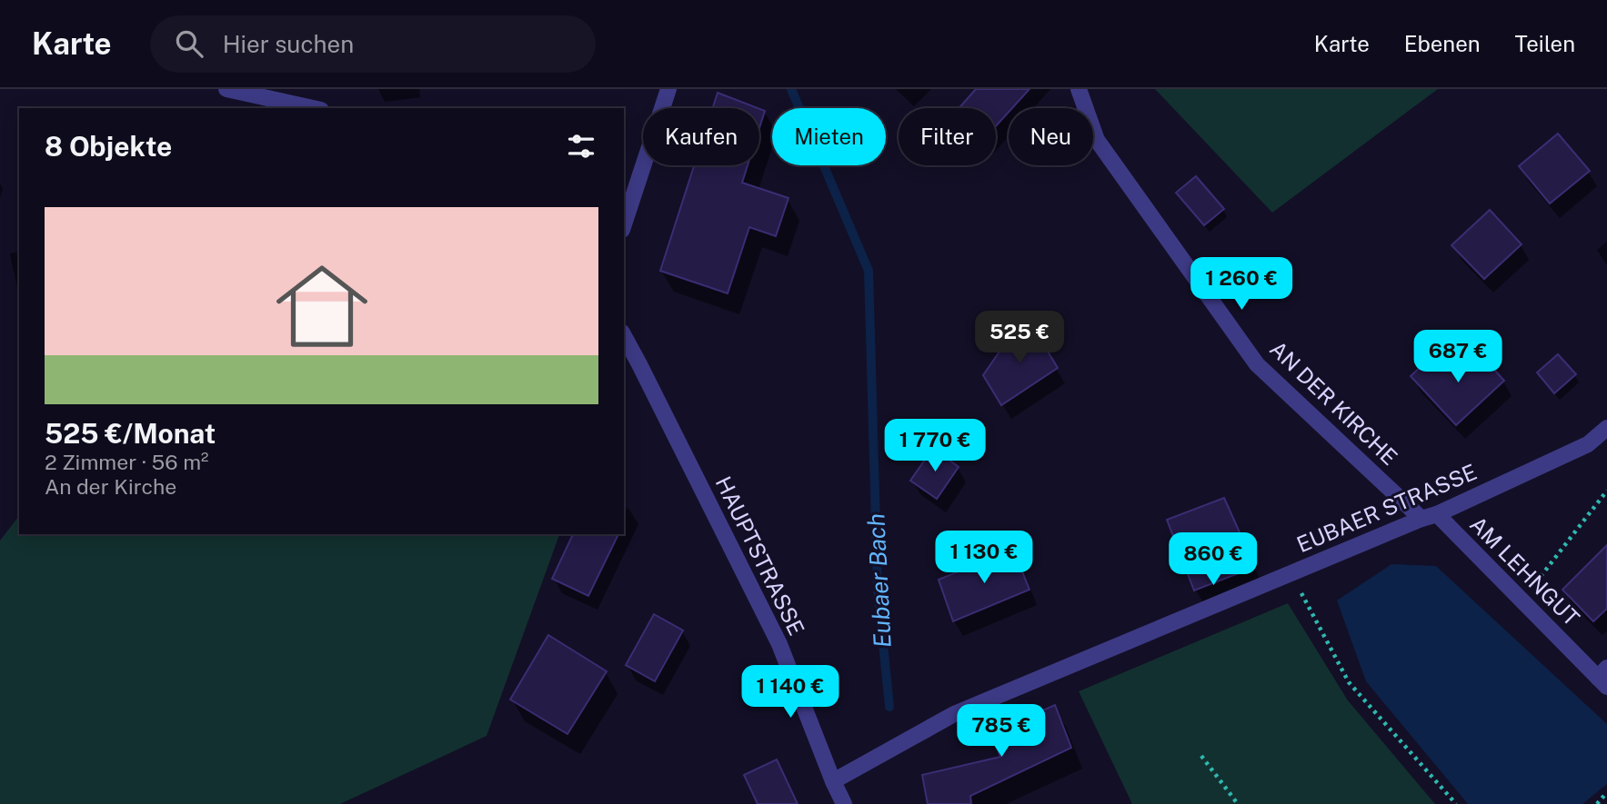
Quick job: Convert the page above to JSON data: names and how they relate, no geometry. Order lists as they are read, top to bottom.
{
  "streets": {
    "street": [
      "AN DER KIRCHE",
      "EUBAER STRASSE",
      "HAUPTSTRASSE",
      "AM LEHNGUT"
    ]
  },
  "crossings": [
    ["AN DER KIRCHE", "EUBAER STRASSE"],
    ["AN DER KIRCHE", "AM LEHNGUT"],
    ["EUBAER STRASSE", "HAUPTSTRASSE"],
    ["EUBAER STRASSE", "AM LEHNGUT"]
  ],
  "water": ["Eubaer Bach"],
  "page": {
    "header": "Karte",
    "search": "Hier suchen",
    "nav": ["Karte", "Ebenen", "Teilen"],
    "chip": [
      "Kaufen",
      "Mieten",
      "Filter",
      "Neu"
    ],
    "heading": "8 Objekte",
    "list": [
      {
        "name": "525 €/Monat",
        "note": "2 Zimmer · 56 m² · An der Kirche"
      }
    ],
    "price": [
      "1 260 €",
      "525 €",
      "687 €",
      "1 770 €",
      "1 130 €",
      "860 €",
      "1 140 €",
      "785 €"
    ]
  }
}
